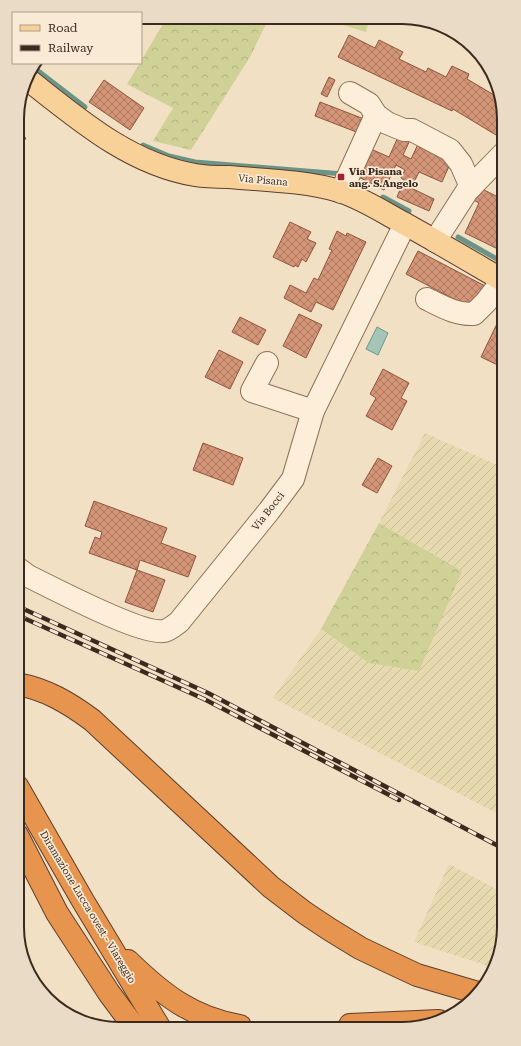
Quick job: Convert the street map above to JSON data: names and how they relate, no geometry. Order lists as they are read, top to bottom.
{
  "streets": {
    "highway": ["Diramazione Lucca ovest - Viareggio"],
    "main road": ["Via Pisana"],
    "street": ["Via Bocci"]
  },
  "crossings": [
    ["Via Pisana", "Via Bocci"]
  ],
  "places": {
    "transit": ["Via Pisana ang. S.Angelo"]
  },
  "legend": ["Road", "Railway"]
}
